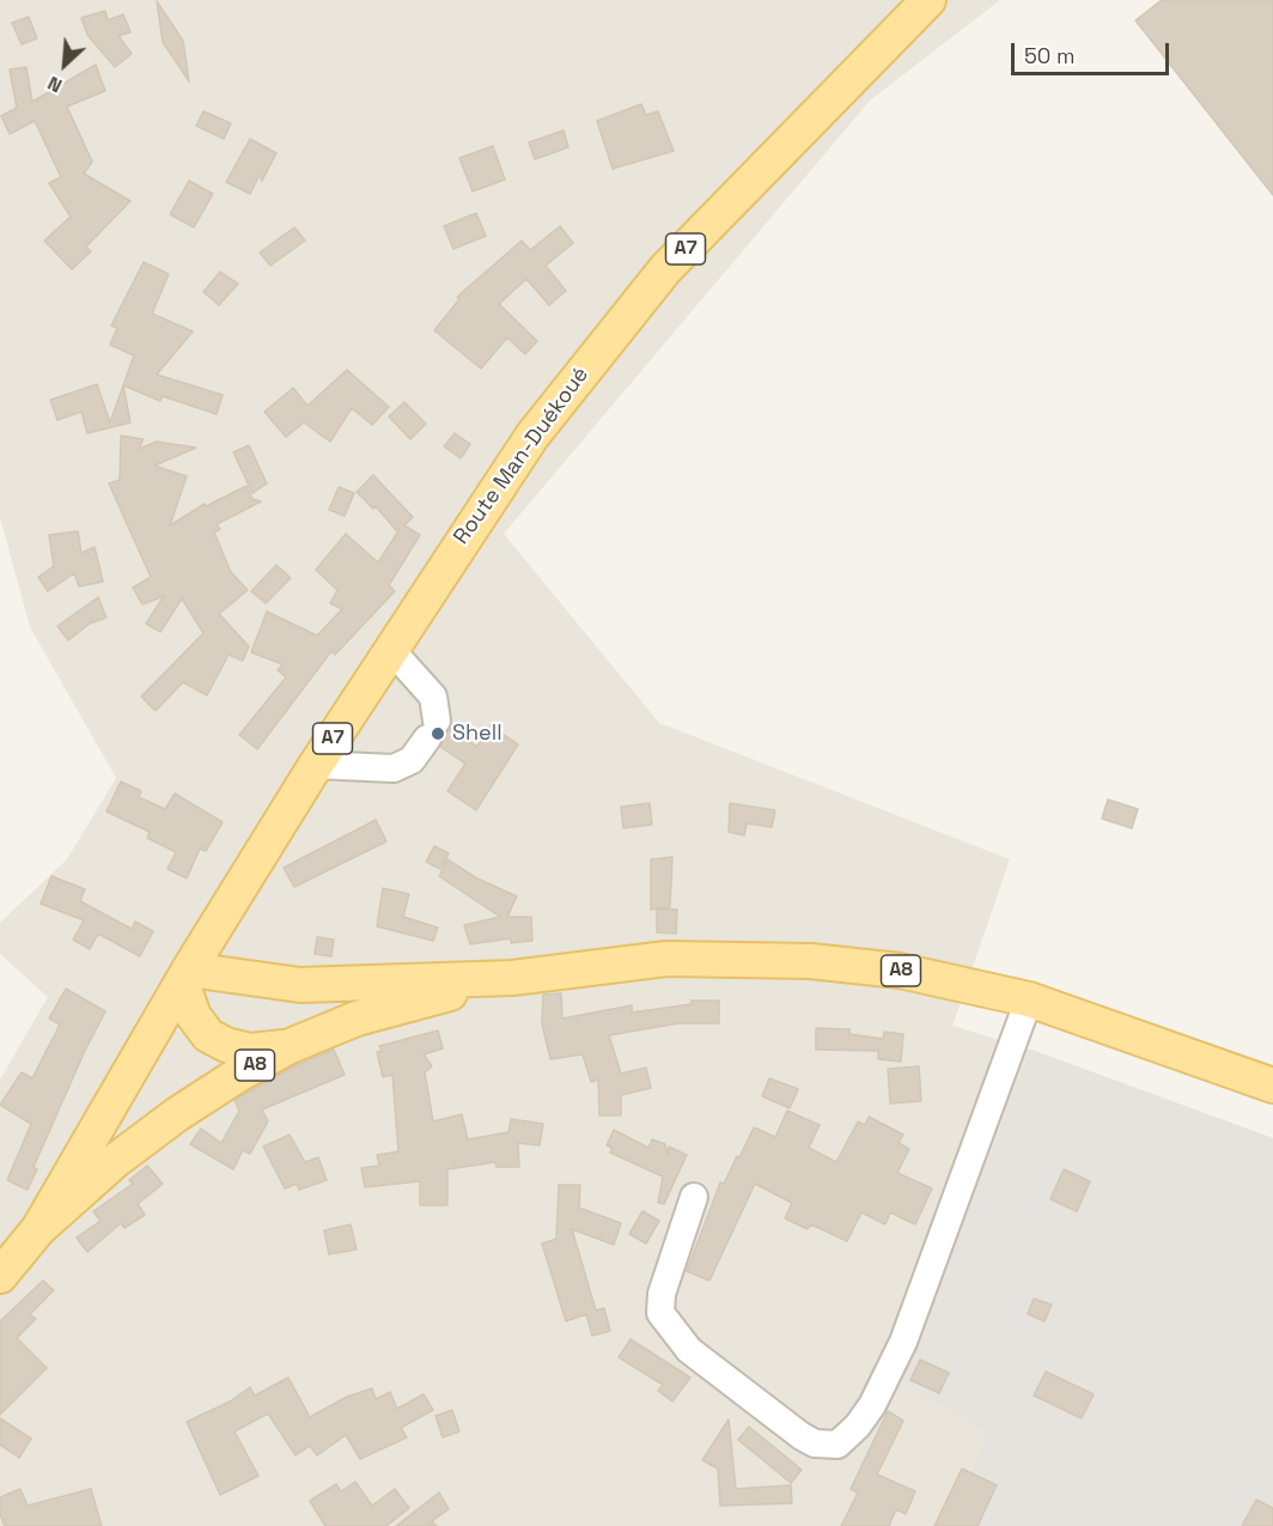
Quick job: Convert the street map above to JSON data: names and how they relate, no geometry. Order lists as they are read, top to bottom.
{
  "streets": {
    "main road": ["A7", "Route Man-Duékoué", "A8"]
  },
  "crossings": [
    ["A7", "Route Man-Duékoué"],
    ["A7", "A8"],
    ["Route Man-Duékoué", "A8"]
  ],
  "places": ["Shell"],
  "scale_bar": "50 m",
  "north": "bottom left"
}
